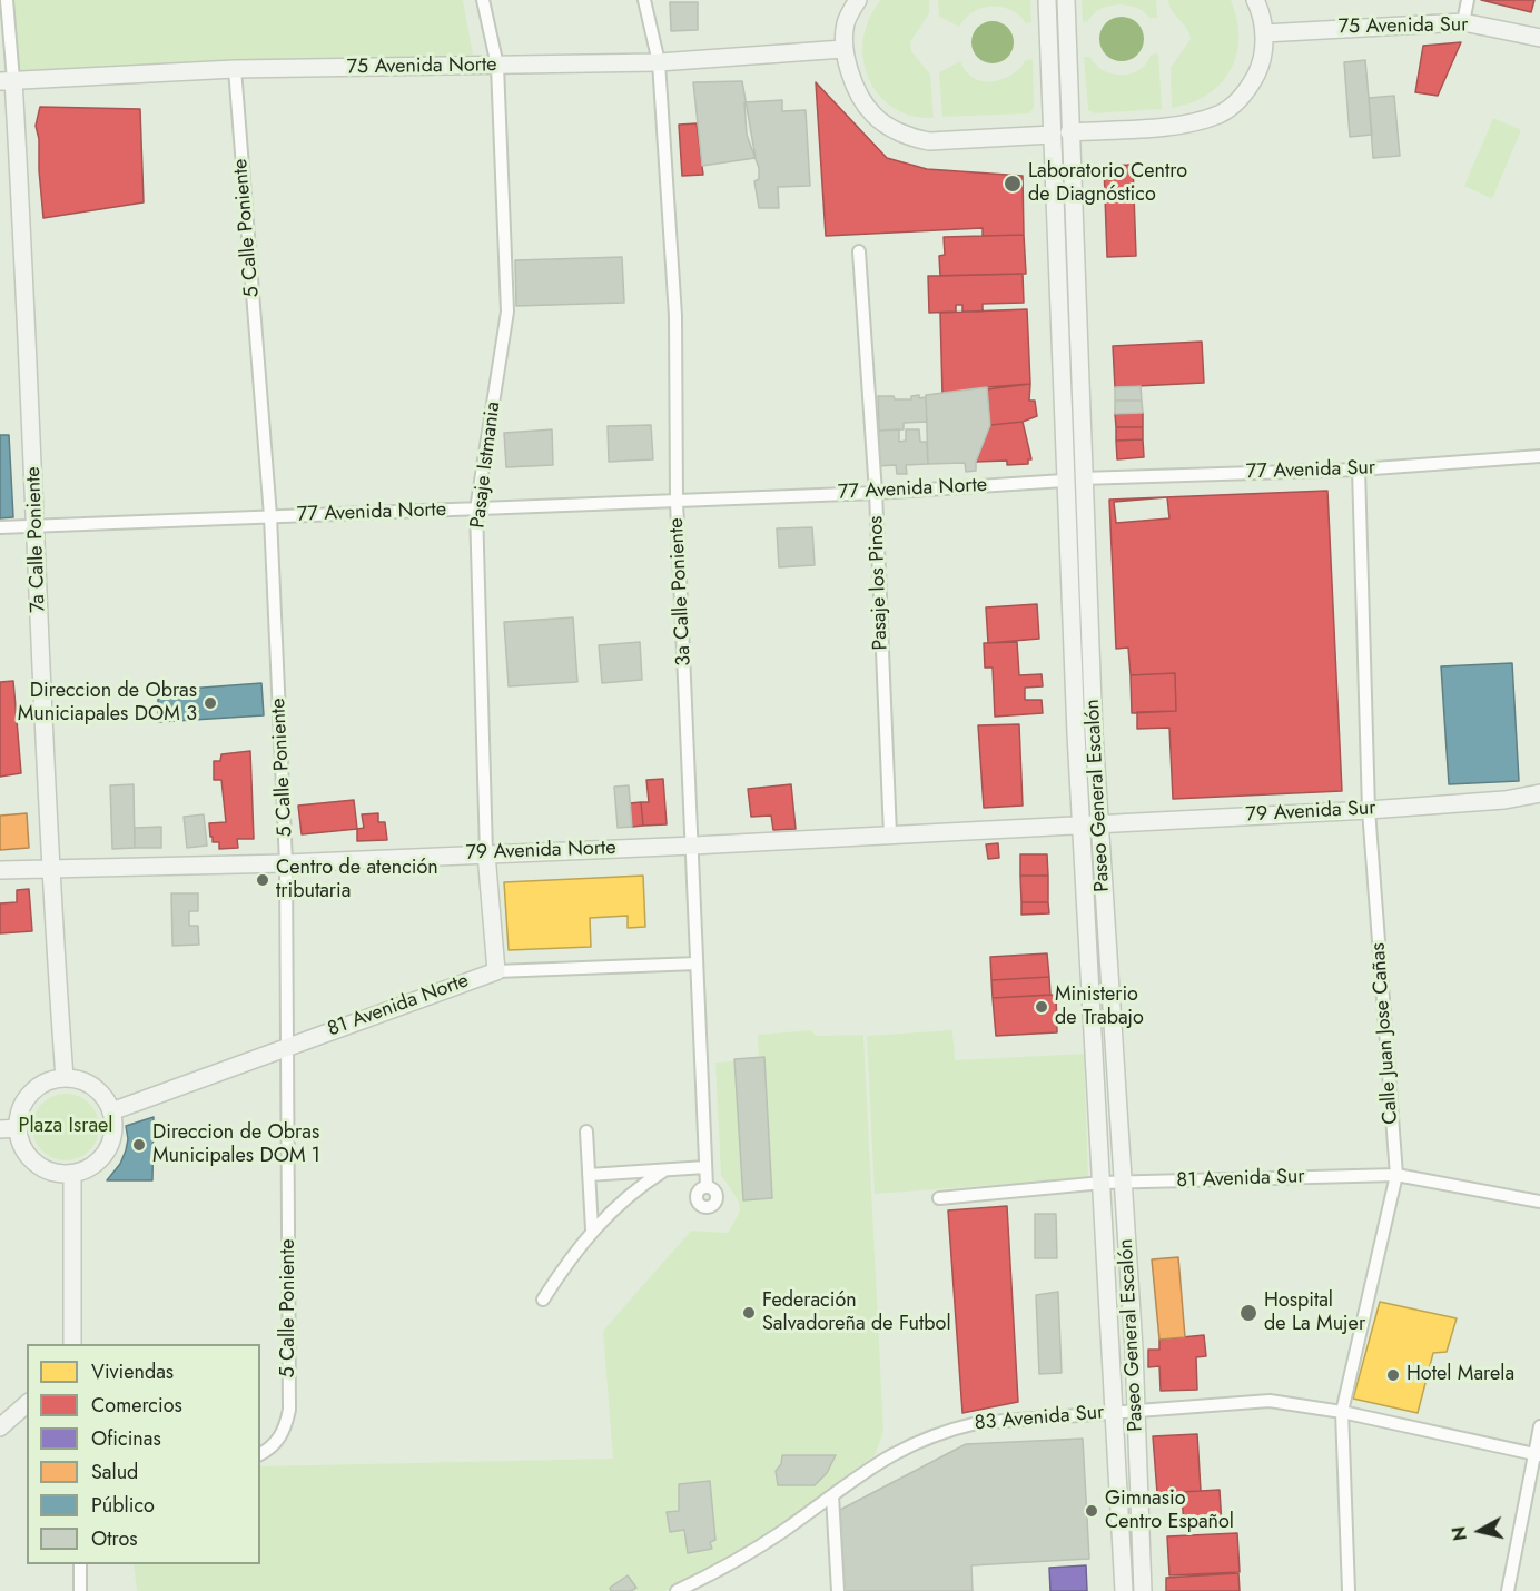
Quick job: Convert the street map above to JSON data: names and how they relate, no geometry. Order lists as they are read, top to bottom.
{
  "streets": {
    "main road": [
      "75 Avenida Sur",
      "75 Avenida Norte",
      "Pasaje Istmania",
      "7a Calle Poniente",
      "Paseo General Escalón",
      "79 Avenida Sur",
      "79 Avenida Norte",
      "81 Avenida Norte"
    ],
    "street": [
      "5 Calle Poniente",
      "77 Avenida Sur",
      "77 Avenida Norte",
      "Pasaje los Pinos",
      "3a Calle Poniente",
      "Calle Juan Jose Cañas",
      "81 Avenida Sur",
      "83 Avenida Sur"
    ]
  },
  "crossings": [
    ["75 Avenida Norte", "5 Calle Poniente"],
    ["75 Avenida Norte", "Pasaje Istmania"],
    ["75 Avenida Norte", "7a Calle Poniente"],
    ["75 Avenida Norte", "3a Calle Poniente"],
    ["5 Calle Poniente", "77 Avenida Norte"],
    ["5 Calle Poniente", "79 Avenida Norte"],
    ["5 Calle Poniente", "81 Avenida Norte"],
    ["Pasaje Istmania", "77 Avenida Norte"],
    ["Pasaje Istmania", "79 Avenida Norte"],
    ["Pasaje Istmania", "81 Avenida Norte"],
    ["77 Avenida Sur", "Paseo General Escalón"],
    ["77 Avenida Sur", "Calle Juan Jose Cañas"],
    ["77 Avenida Norte", "7a Calle Poniente"],
    ["77 Avenida Norte", "Pasaje los Pinos"],
    ["77 Avenida Norte", "3a Calle Poniente"],
    ["77 Avenida Norte", "Paseo General Escalón"],
    ["7a Calle Poniente", "79 Avenida Norte"],
    ["7a Calle Poniente", "81 Avenida Norte"],
    ["Pasaje los Pinos", "79 Avenida Norte"],
    ["3a Calle Poniente", "79 Avenida Norte"],
    ["3a Calle Poniente", "81 Avenida Norte"],
    ["Paseo General Escalón", "79 Avenida Sur"],
    ["Paseo General Escalón", "79 Avenida Norte"],
    ["Paseo General Escalón", "81 Avenida Sur"],
    ["Paseo General Escalón", "83 Avenida Sur"],
    ["79 Avenida Sur", "79 Avenida Norte"],
    ["79 Avenida Sur", "Calle Juan Jose Cañas"],
    ["Calle Juan Jose Cañas", "81 Avenida Sur"],
    ["Calle Juan Jose Cañas", "83 Avenida Sur"]
  ],
  "parks": ["Plaza Israel"],
  "places": [
    "Laboratorio Centro de Diagnóstico",
    "Direccion de Obras Municiapales DOM 3",
    "Centro de atención tributaria",
    "Ministerio de Trabajo",
    "Direccion de Obras Municipales DOM 1",
    "Federación Salvadoreña de Futbol",
    "Hospital de La Mujer",
    "Hotel Marela",
    "Gimnasio Centro Español"
  ],
  "legend": [
    "Viviendas",
    "Comercios",
    "Oficinas",
    "Salud",
    "Público",
    "Otros"
  ],
  "north": "left"
}
